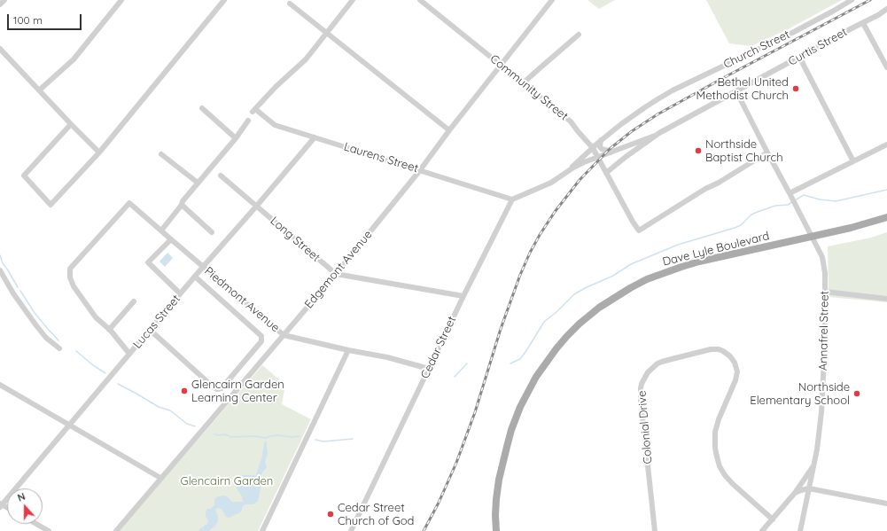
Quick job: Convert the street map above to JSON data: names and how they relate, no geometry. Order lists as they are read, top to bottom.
{
  "streets": {
    "main road": ["Dave Lyle Boulevard"],
    "street": [
      "Curtis Street",
      "Church Street",
      "Community Street",
      "Laurens Street",
      "Long Street",
      "Edgemont Avenue",
      "Piedmont Avenue",
      "Lucas Street",
      "Annafrel Street",
      "Cedar Street",
      "Colonial Drive"
    ]
  },
  "crossings": [
    ["Curtis Street", "Community Street"],
    ["Curtis Street", "Laurens Street"],
    ["Curtis Street", "Annafrel Street"],
    ["Curtis Street", "Cedar Street"],
    ["Church Street", "Community Street"],
    ["Community Street", "Edgemont Avenue"],
    ["Community Street", "Annafrel Street"],
    ["Laurens Street", "Edgemont Avenue"],
    ["Laurens Street", "Lucas Street"],
    ["Laurens Street", "Cedar Street"],
    ["Long Street", "Edgemont Avenue"],
    ["Long Street", "Lucas Street"],
    ["Dave Lyle Boulevard", "Annafrel Street"],
    ["Edgemont Avenue", "Piedmont Avenue"],
    ["Piedmont Avenue", "Lucas Street"],
    ["Piedmont Avenue", "Cedar Street"]
  ],
  "parks": ["Glencairn Garden"],
  "places": [
    "Bethel United Methodist Church",
    "Northside Baptist Church",
    "Glencairn Garden Learning Center",
    "Northside Elementary School",
    "Cedar Street Church of God"
  ],
  "scale_bar": "100 m",
  "north": "top"
}
